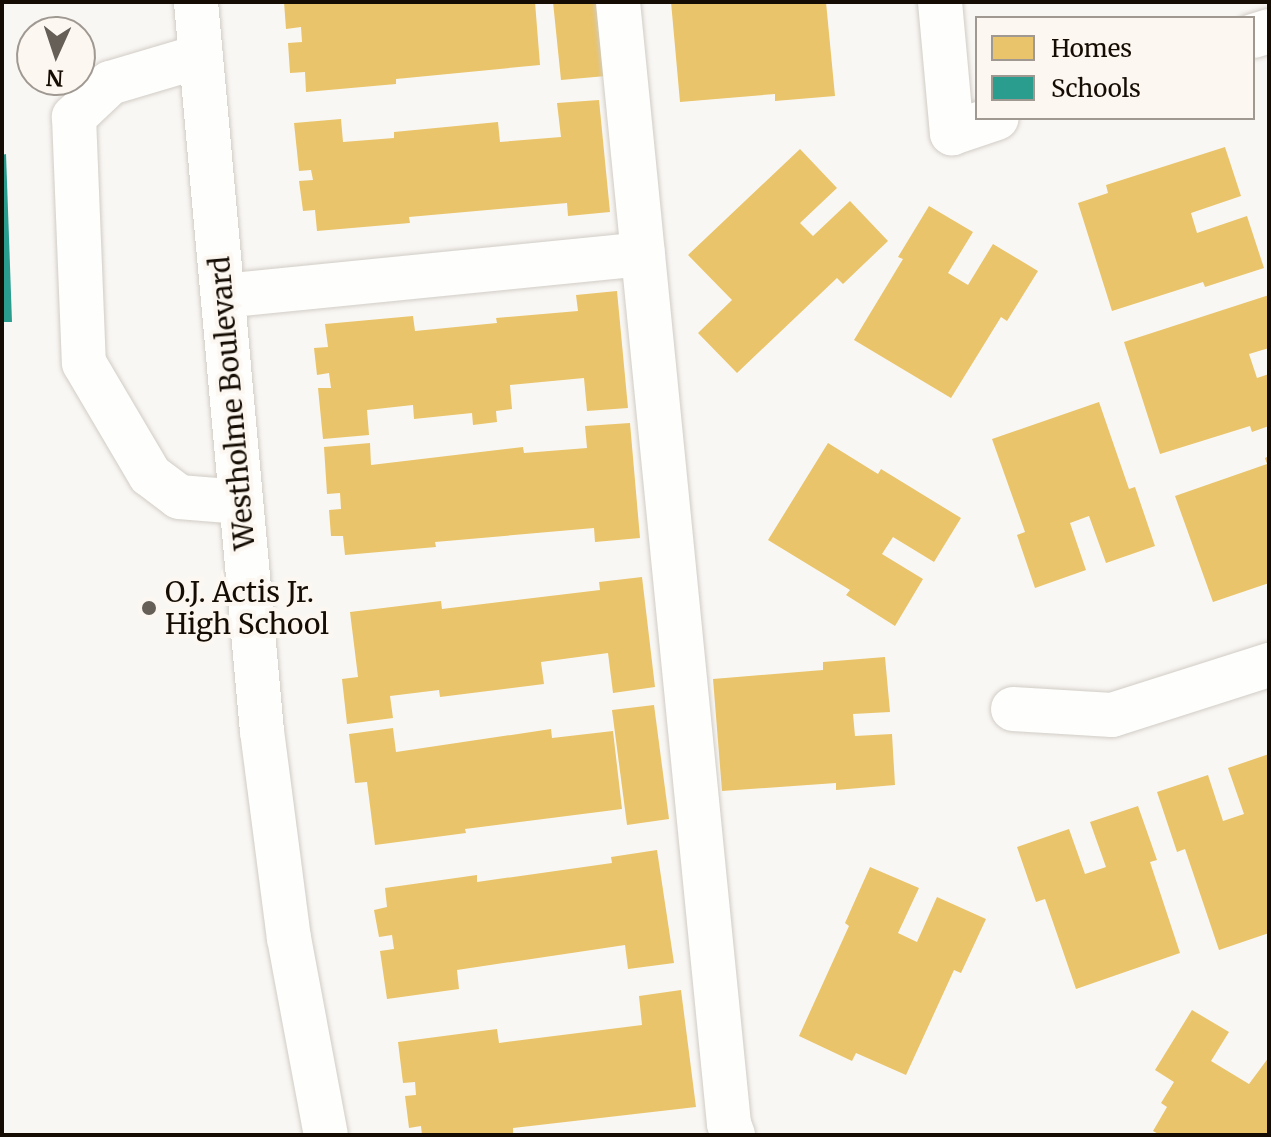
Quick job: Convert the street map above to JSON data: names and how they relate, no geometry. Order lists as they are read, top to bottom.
{
  "streets": {
    "street": ["Westholme Boulevard"]
  },
  "places": ["O.J. Actis Jr. High School"],
  "legend": ["Homes", "Schools"],
  "north": "bottom"
}
